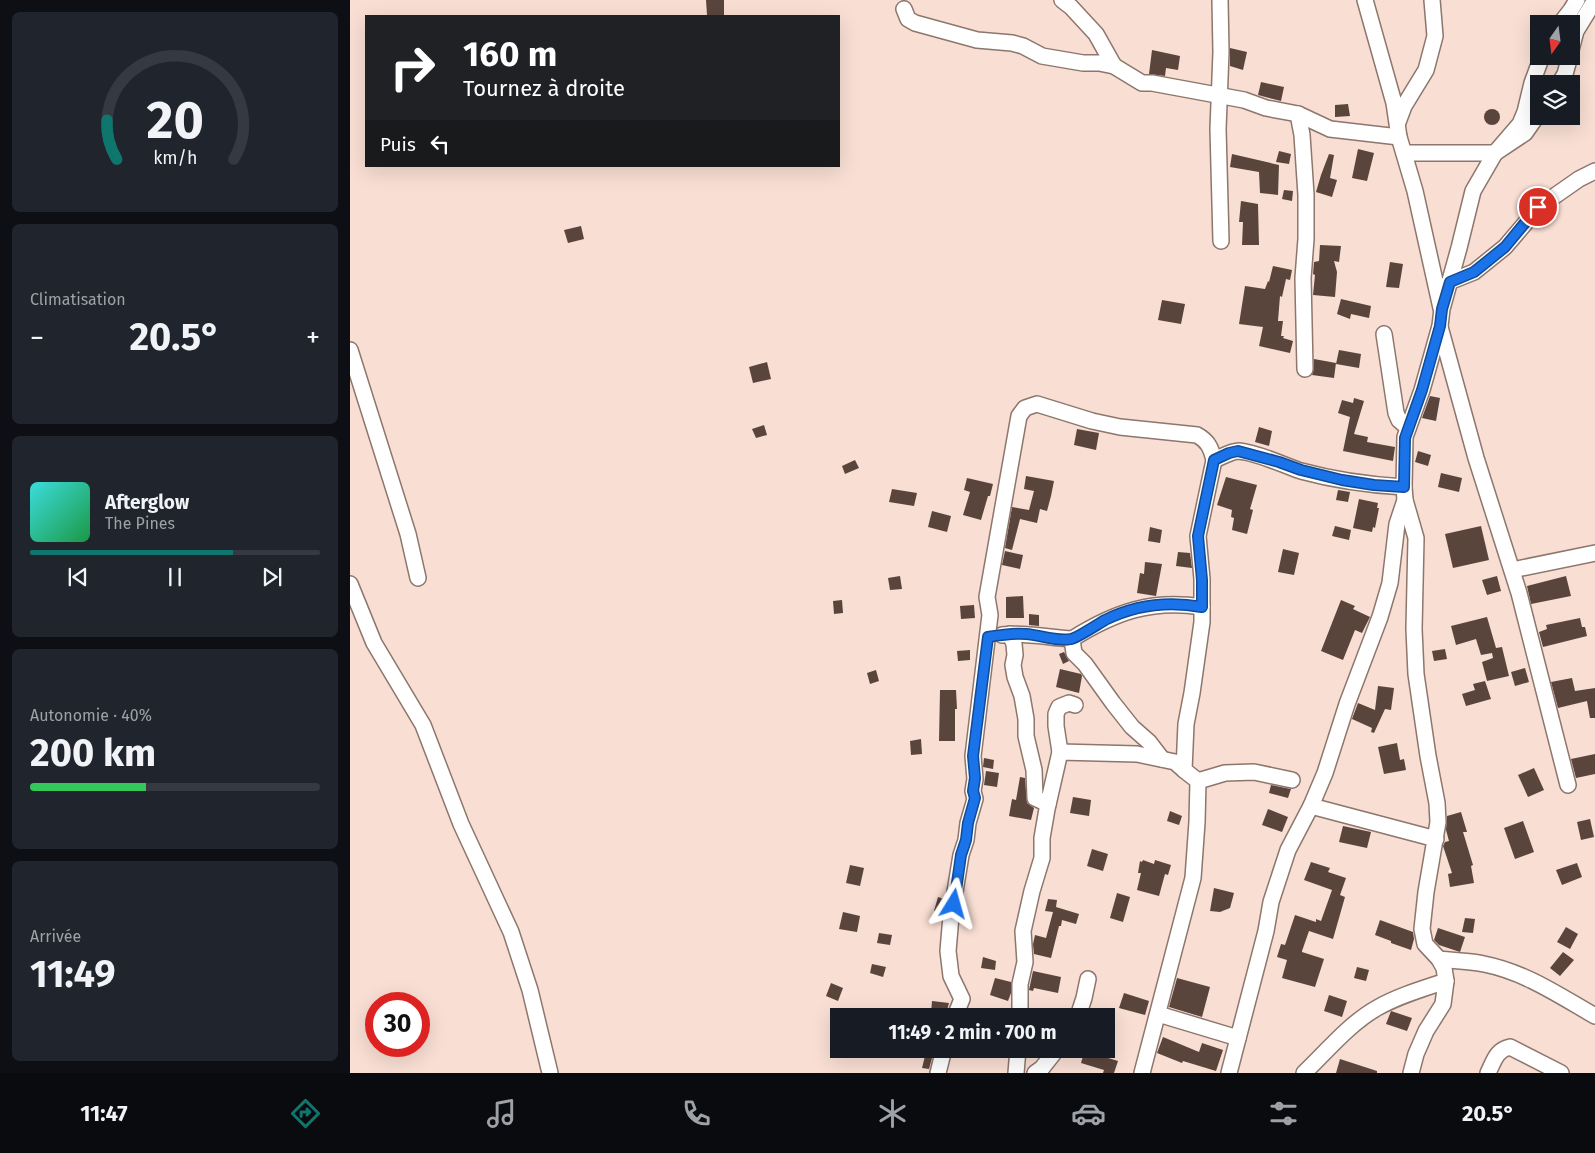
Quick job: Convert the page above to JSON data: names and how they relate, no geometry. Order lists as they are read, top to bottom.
{
  "north": "bottom",
  "page": {
    "turn": ["160 m", "Tournez à droite"],
    "then": "Puis",
    "tile": [
      "Climatisation",
      ["Autonomie · 40%", "200 km"],
      ["Arrivée", "11:49"]
    ],
    "heat": ["−", "20.5°", "+"],
    "song": ["Afterglow", "The Pines"],
    "limit": "30",
    "trip": "11:49 · 2 min · 700 m",
    "tabs": ["11:47", "20.5°"],
    "gauge": ["20", "km/h"]
  }
}
